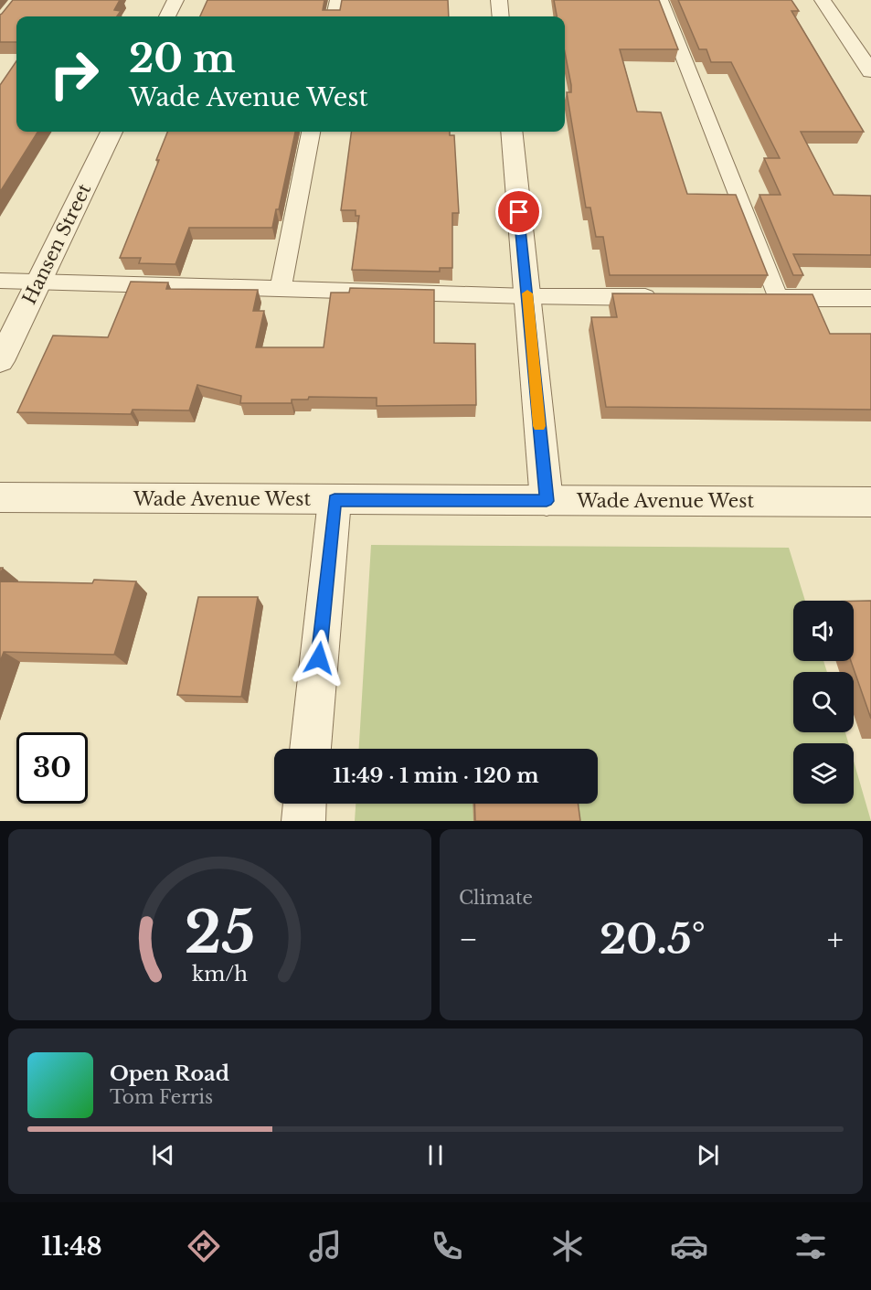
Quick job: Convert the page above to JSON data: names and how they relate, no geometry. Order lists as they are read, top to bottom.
{
  "streets": {
    "street": ["Hansen Street", "Wade Avenue West"]
  },
  "page": {
    "turn": ["20 m", "Wade Avenue West"],
    "limit": "30",
    "trip": "11:49 · 1 min · 120 m",
    "tile": "Climate",
    "heat": ["−", "20.5°", "+"],
    "song": ["Open Road", "Tom Ferris"],
    "tabs": "11:48",
    "gauge": ["25", "km/h"]
  }
}
